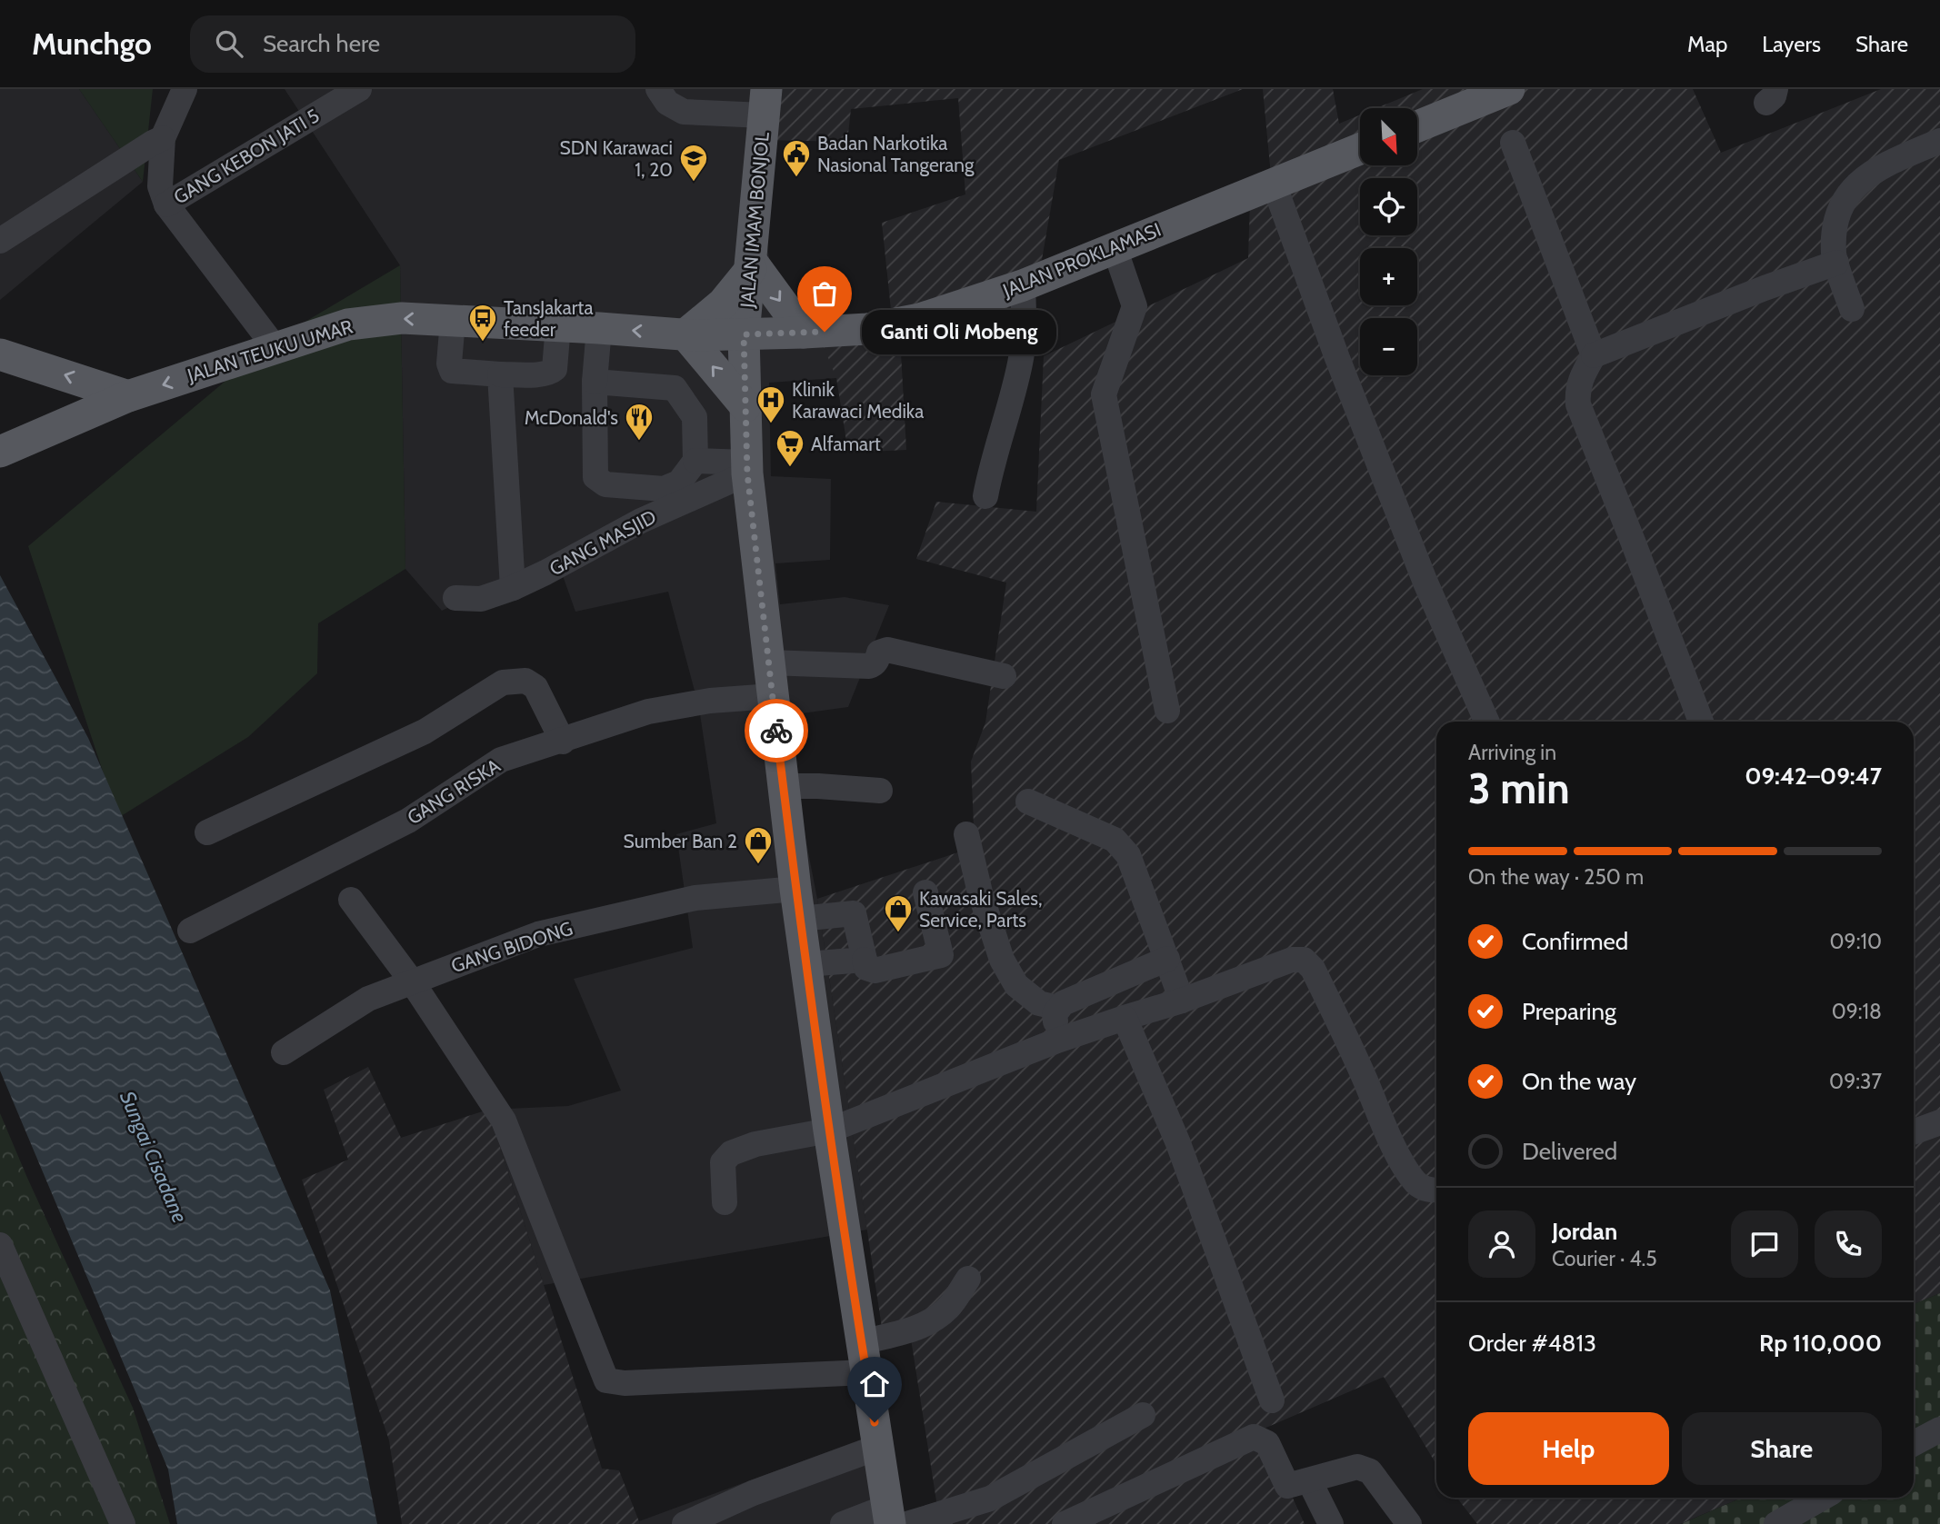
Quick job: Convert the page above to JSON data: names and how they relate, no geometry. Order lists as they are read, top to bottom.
{
  "streets": {
    "main road": ["JALAN IMAM BONJOL", "JALAN PROKLAMASI", "JALAN TEUKU UMAR"],
    "street": [
      "GANG KEBON JATI 5",
      "GANG MASJID",
      "GANG RISKA",
      "GANG BIDONG"
    ]
  },
  "crossings": [
    ["JALAN IMAM BONJOL", "JALAN PROKLAMASI"],
    ["JALAN IMAM BONJOL", "JALAN TEUKU UMAR"],
    ["JALAN IMAM BONJOL", "GANG MASJID"],
    ["JALAN IMAM BONJOL", "GANG RISKA"],
    ["JALAN IMAM BONJOL", "GANG BIDONG"],
    ["JALAN PROKLAMASI", "JALAN TEUKU UMAR"]
  ],
  "one_way": ["JALAN TEUKU UMAR"],
  "water": ["Sungai Cisadane"],
  "places": {
    "public building": ["Badan Narkotika Nasional Tangerang"],
    "school or university": ["SDN Karawaci 1, 20"],
    "other": ["Ganti Oli Mobeng"],
    "bus stop": ["TansJakarta feeder"],
    "hospital": ["Klinik Karawaci Medika"],
    "restaurant": ["McDonald's"],
    "supermarket": ["Alfamart"],
    "shop": ["Sumber Ban 2", "Kawasaki Sales, Service, Parts"]
  },
  "north": "bottom right",
  "page": {
    "header": "Munchgo",
    "search": "Search here",
    "nav": ["Map", "Layers", "Share"],
    "map_buttons": ["+", "−"],
    "bubble": "Ganti Oli Mobeng",
    "heading": ["3 min", "Arriving in", "09:42–09:47"],
    "panel": [
      "Jordan",
      "Courier · 4.5",
      "Order #4813",
      "Rp 110,000"
    ],
    "bar": "On the way · 250 m",
    "list": [
      ["Confirmed", "09:10"],
      ["Preparing", "09:18"],
      ["On the way", "09:37"],
      "Delivered"
    ],
    "buttons": ["Help", "Share"]
  }
}
